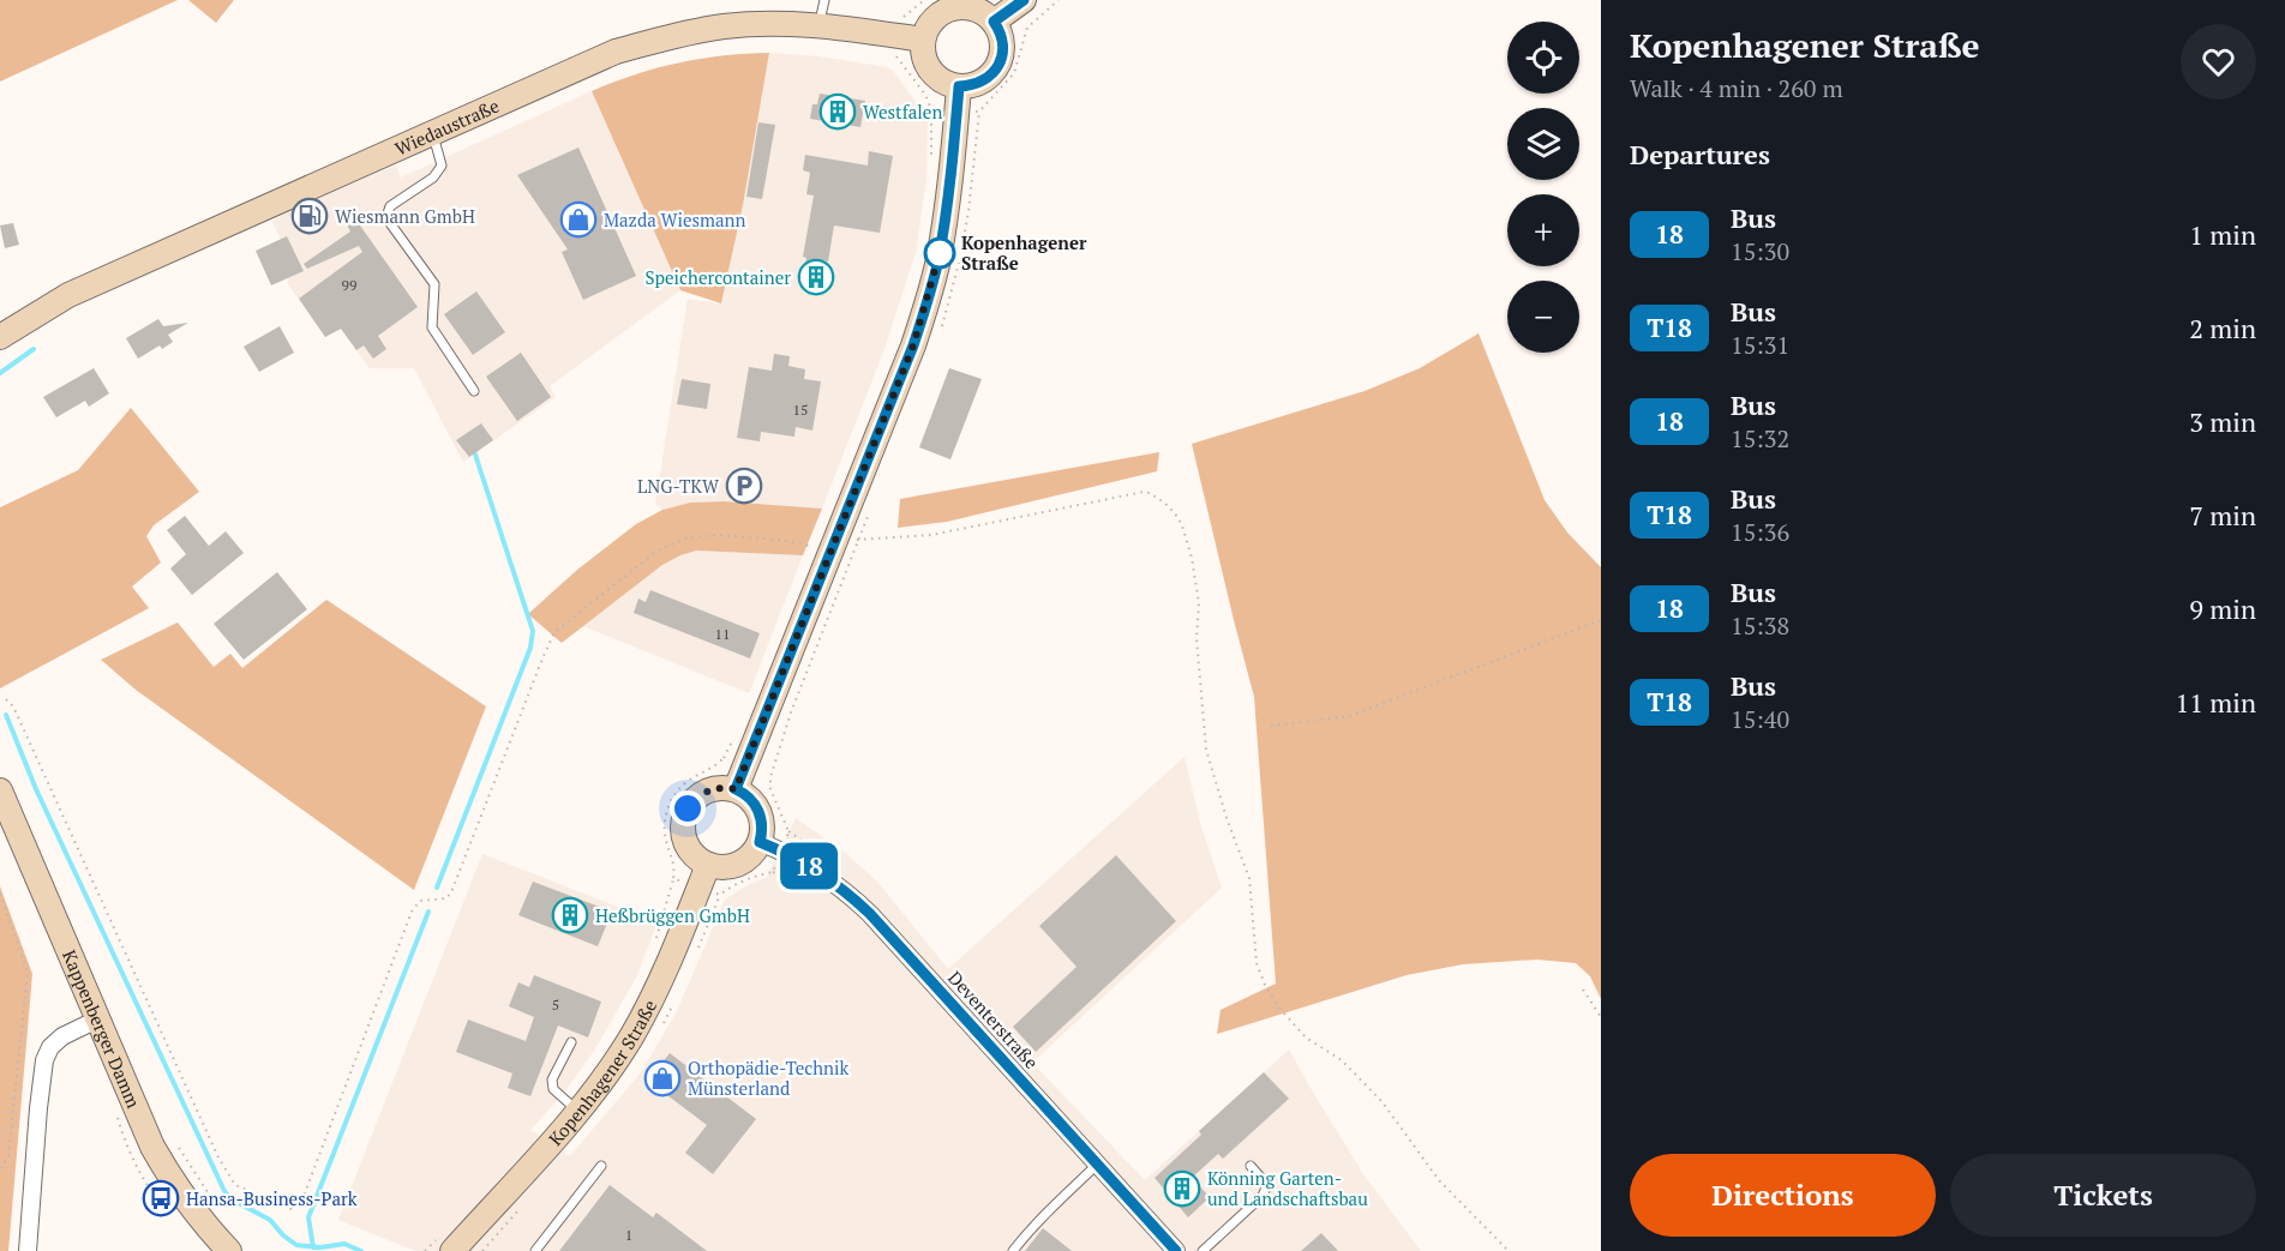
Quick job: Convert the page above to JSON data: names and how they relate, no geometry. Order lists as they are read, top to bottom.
{
  "streets": {
    "main road": ["Wiedaustraße", "Kappenberger Damm", "Kopenhagener Straße"],
    "street": ["Deventerstraße"]
  },
  "crossings": [
    ["Deventerstraße", "Kopenhagener Straße"]
  ],
  "places": {
    "building": [
      "Westfalen",
      "Speichercontainer",
      "Heßbrüggen GmbH",
      "Könning Garten- und Landschaftsbau"
    ],
    "fuel station": ["Wiesmann GmbH"],
    "shop": ["Mazda Wiesmann", "Orthopädie-Technik Münsterland"],
    "other": ["Kopenhagener Straße"],
    "parking": ["LNG-TKW"],
    "bus stop": ["Hansa-Business-Park"]
  },
  "lines": ["bus line 18"],
  "house_numbers": [
    "99",
    "15",
    "11",
    "5",
    "1"
  ],
  "page": {
    "on_map": "18",
    "heading": [
      ["Kopenhagener Straße", "Walk · 4 min · 260 m"],
      "Departures"
    ],
    "map_buttons": ["+", "−"],
    "list": [
      {
        "mark": "18",
        "name": "Bus",
        "note": "15:30",
        "value": "1 min"
      },
      {
        "mark": "T18",
        "name": "Bus",
        "note": "15:31",
        "value": "2 min"
      },
      {
        "mark": "18",
        "name": "Bus",
        "note": "15:32",
        "value": "3 min"
      },
      {
        "mark": "T18",
        "name": "Bus",
        "note": "15:36",
        "value": "7 min"
      },
      {
        "mark": "18",
        "name": "Bus",
        "note": "15:38",
        "value": "9 min"
      },
      {
        "mark": "T18",
        "name": "Bus",
        "note": "15:40",
        "value": "11 min"
      }
    ],
    "buttons": ["Directions", "Tickets"]
  }
}
